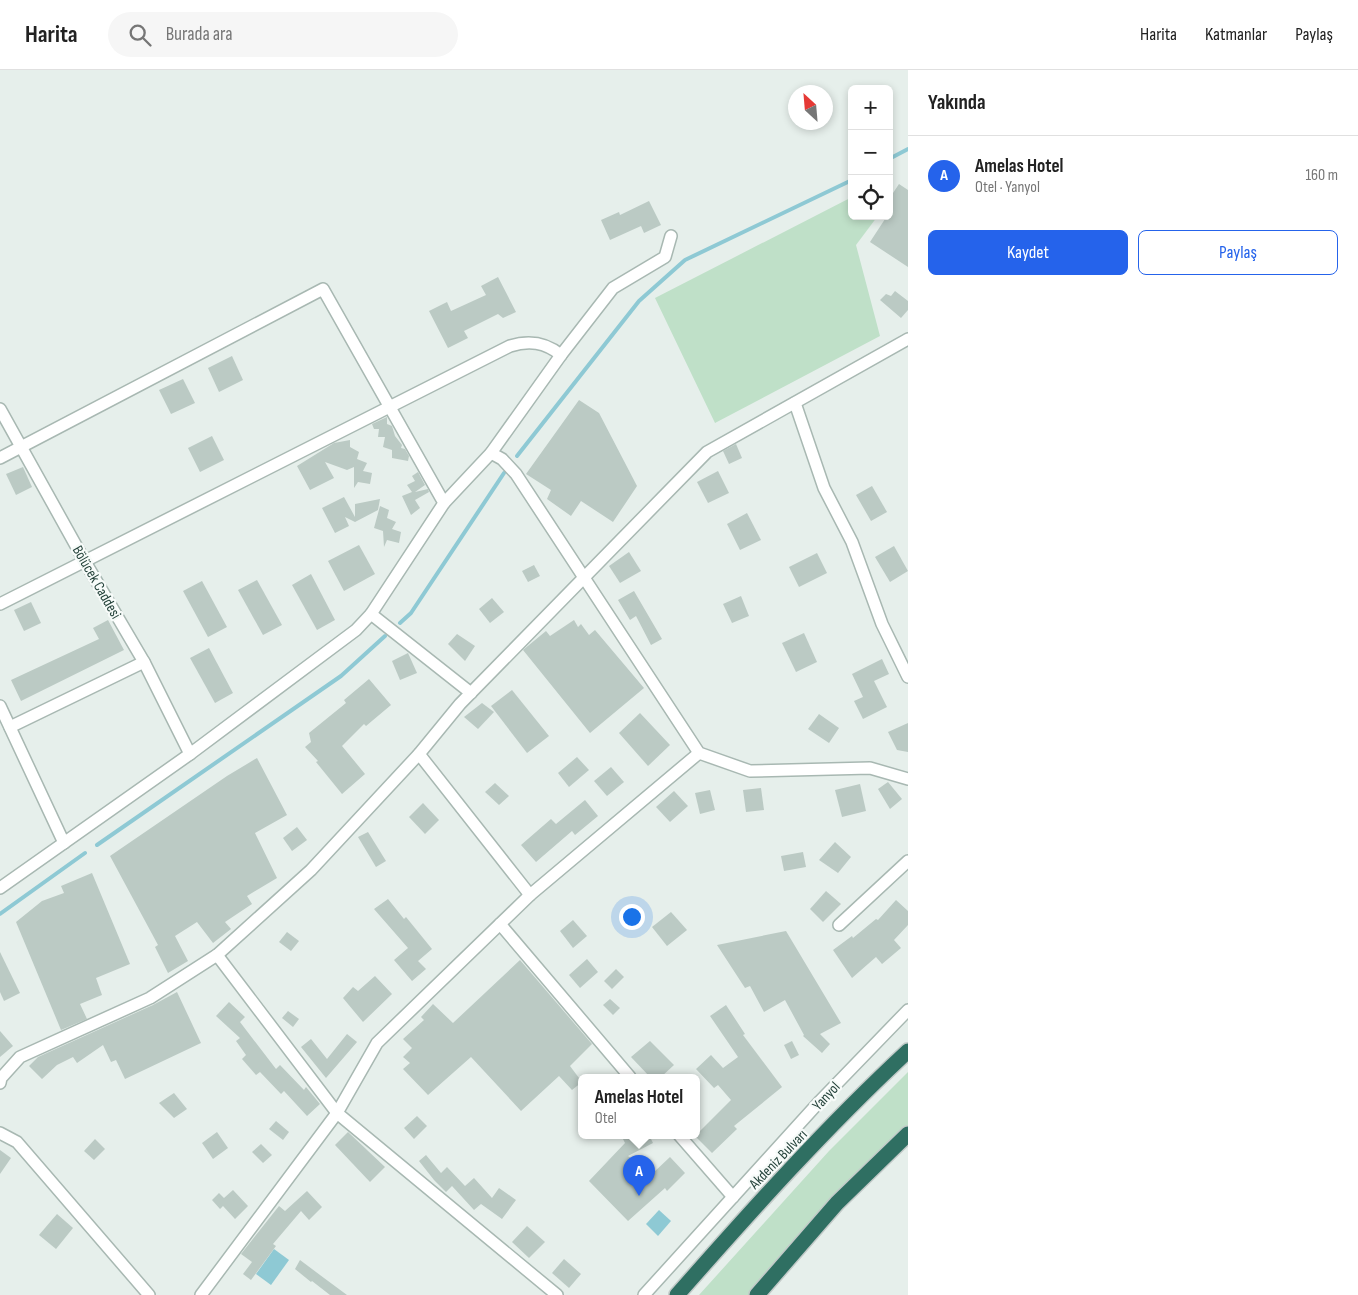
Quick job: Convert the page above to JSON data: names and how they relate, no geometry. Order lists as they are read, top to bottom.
{
  "streets": {
    "highway": ["Akdeniz Bulvarı"],
    "street": ["Bölücek Caddesi", "Yanyol"]
  },
  "north": "top left",
  "page": {
    "header": "Harita",
    "search": "Burada ara",
    "nav": ["Harita", "Katmanlar", "Paylaş"],
    "heading": "Yakında",
    "map_buttons": ["+", "−"],
    "list": [
      {
        "mark": "A",
        "name": "Amelas Hotel",
        "note": "Otel · Yanyol",
        "value": "160 m"
      }
    ],
    "buttons": ["Kaydet", "Paylaş"],
    "popup": ["Amelas Hotel", "Otel"],
    "pins": "A"
  }
}
